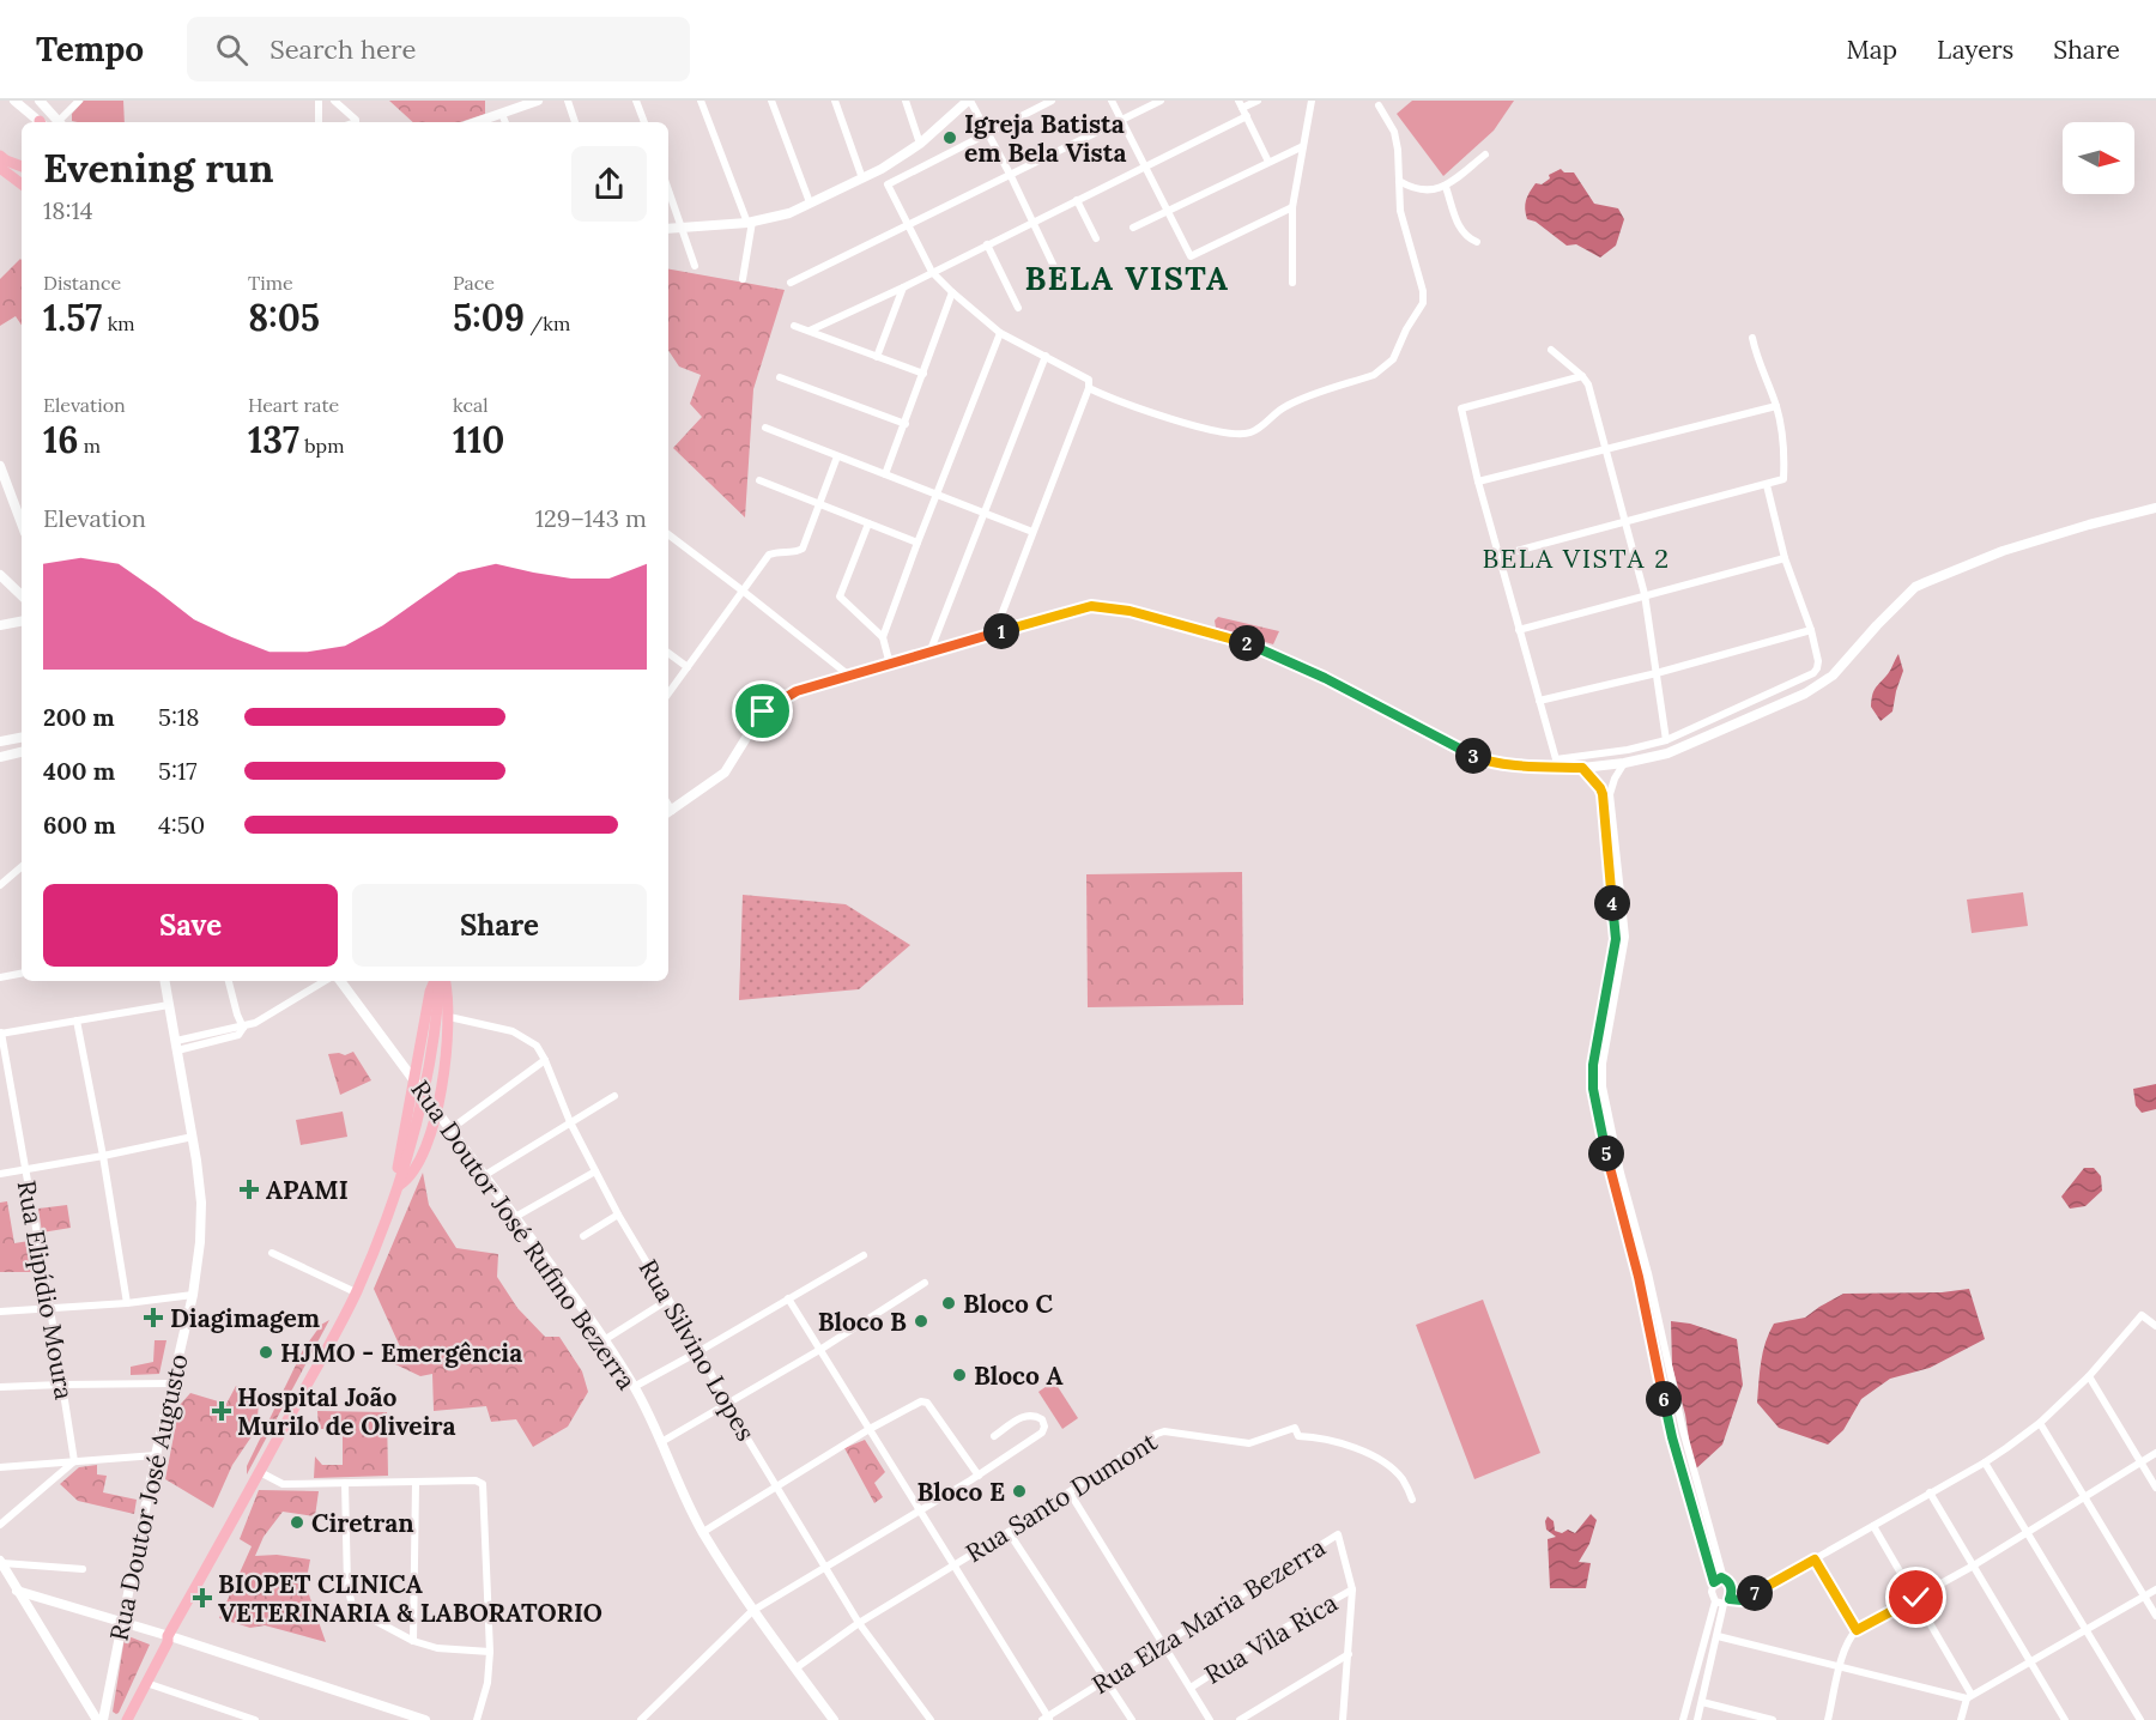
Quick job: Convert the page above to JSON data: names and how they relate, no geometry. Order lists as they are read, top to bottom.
{
  "streets": {
    "main road": ["Rua Doutor José Rufino Bezerra", "Rua Doutor José Augusto"],
    "street": [
      "Rua Elipídio Moura",
      "Rua Silvino Lopes",
      "Rua Santo Dumont",
      "Rua Elza Maria Bezerra",
      "Rua Vila Rica"
    ]
  },
  "crossings": [
    ["Rua Doutor José Rufino Bezerra", "Rua Santo Dumont"],
    ["Rua Silvino Lopes", "Rua Santo Dumont"],
    ["Rua Elza Maria Bezerra", "Rua Vila Rica"]
  ],
  "districts": ["BELA VISTA", "BELA VISTA 2"],
  "places": {
    "other": [
      "Igreja Batista em Bela Vista",
      "Bloco C",
      "Bloco B",
      "HJMO - Emergência",
      "Bloco A",
      "Bloco E",
      "Ciretran"
    ],
    "health": [
      "APAMI",
      "Diagimagem",
      "Hospital João Murilo de Oliveira",
      "BIOPET CLINICA VETERINARIA & LABORATORIO"
    ]
  },
  "north": "right",
  "page": {
    "header": "Tempo",
    "search": "Search here",
    "nav": ["Map", "Layers", "Share"],
    "heading": ["Evening run", "18:14"],
    "stats": [
      ["Distance", "1.57 km"],
      ["Time", "8:05"],
      ["Pace", "5:09 /km"],
      ["Elevation", "16 m"],
      ["Heart rate", "137 bpm"],
      ["kcal", "110"]
    ],
    "chart": ["Elevation", "129–143 m"],
    "pins": [
      "1",
      "2",
      "3",
      "4",
      "5",
      "6",
      "7"
    ],
    "list": [
      {
        "name": "200 m",
        "note": "5:18"
      },
      {
        "name": "400 m",
        "note": "5:17"
      },
      {
        "name": "600 m",
        "note": "4:50"
      }
    ],
    "buttons": ["Save", "Share"]
  }
}
